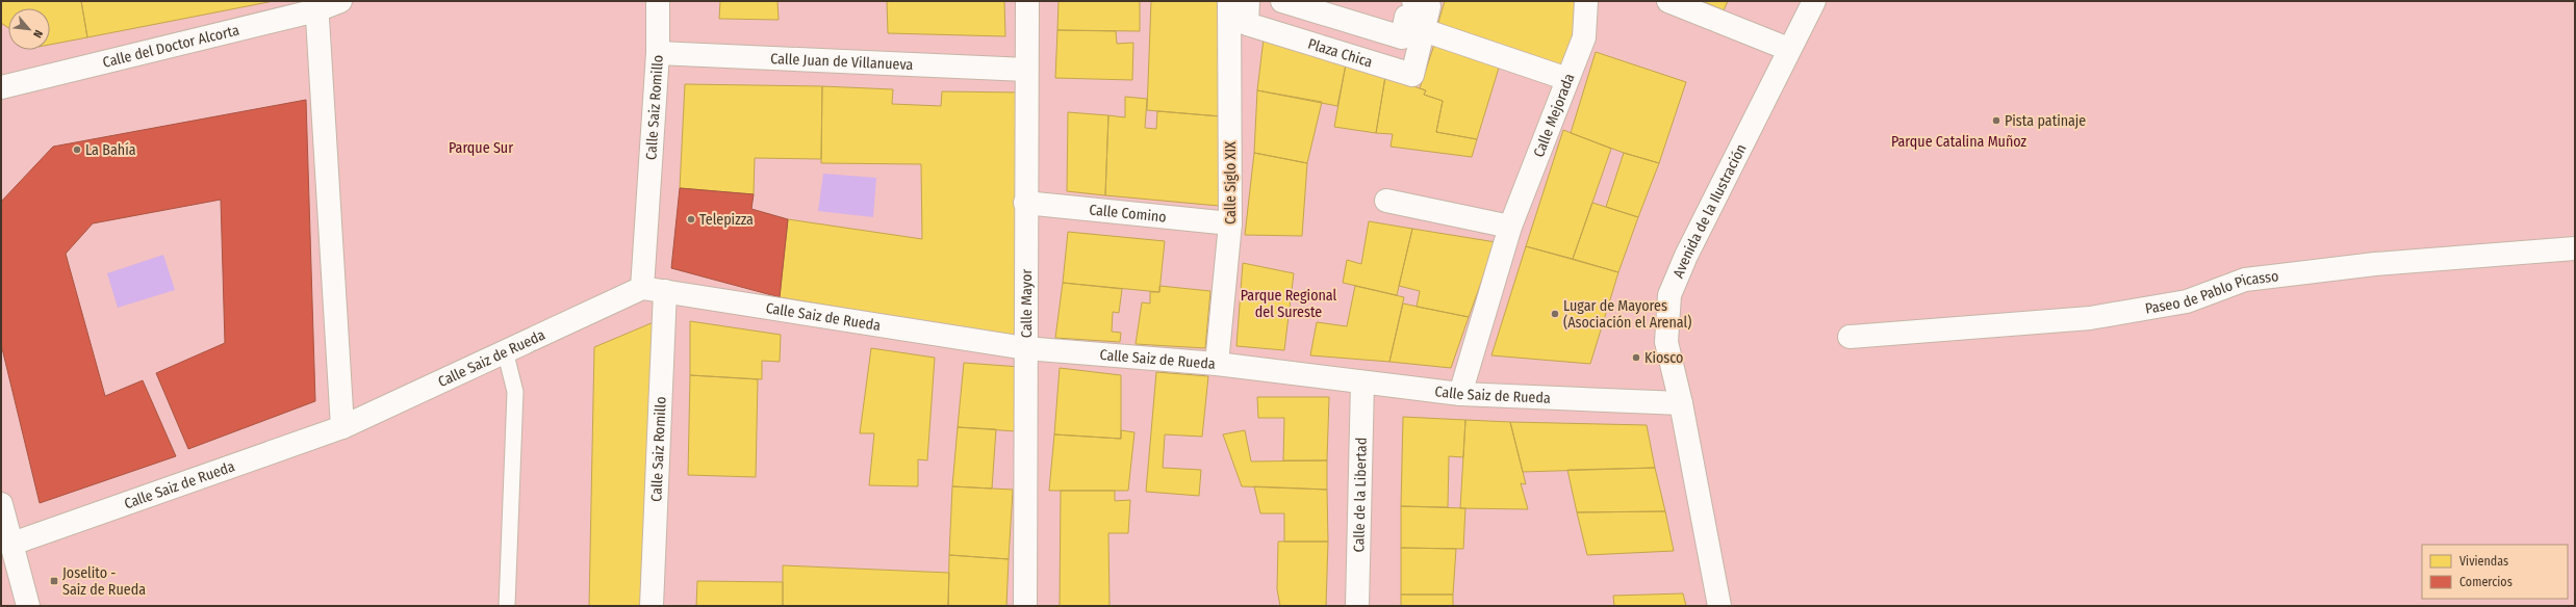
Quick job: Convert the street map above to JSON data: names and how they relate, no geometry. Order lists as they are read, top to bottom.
{
  "streets": {
    "street": [
      "Calle del Doctor Alcorta",
      "Plaza Chica",
      "Calle Juan de Villanueva",
      "Calle Saiz Romillo",
      "Calle Mejorada",
      "Calle Siglo XIX",
      "Avenida de la Ilustración",
      "Calle Comino",
      "Paseo de Pablo Picasso",
      "Calle Mayor",
      "Calle Saiz de Rueda",
      "Calle de la Libertad"
    ]
  },
  "crossings": [
    ["Calle Juan de Villanueva", "Calle Saiz Romillo"],
    ["Calle Juan de Villanueva", "Calle Mayor"],
    ["Calle Saiz Romillo", "Calle Saiz de Rueda"],
    ["Calle Mejorada", "Calle Saiz de Rueda"],
    ["Calle Siglo XIX", "Calle Comino"],
    ["Calle Siglo XIX", "Calle Saiz de Rueda"],
    ["Avenida de la Ilustración", "Calle Saiz de Rueda"],
    ["Calle Comino", "Calle Mayor"],
    ["Calle Mayor", "Calle Saiz de Rueda"],
    ["Calle Saiz de Rueda", "Calle de la Libertad"]
  ],
  "parks": ["Parque Catalina Muñoz", "Parque Sur", "Parque Regional del Sureste"],
  "places": {
    "other": [
      "Pista patinaje",
      "La Bahía",
      "Telepizza",
      "Lugar de Mayores (Asociación el Arenal)",
      "Kiosco"
    ],
    "transit": ["Joselito - Saiz de Rueda"]
  },
  "legend": ["Viviendas", "Comercios"],
  "north": "bottom right"
}
